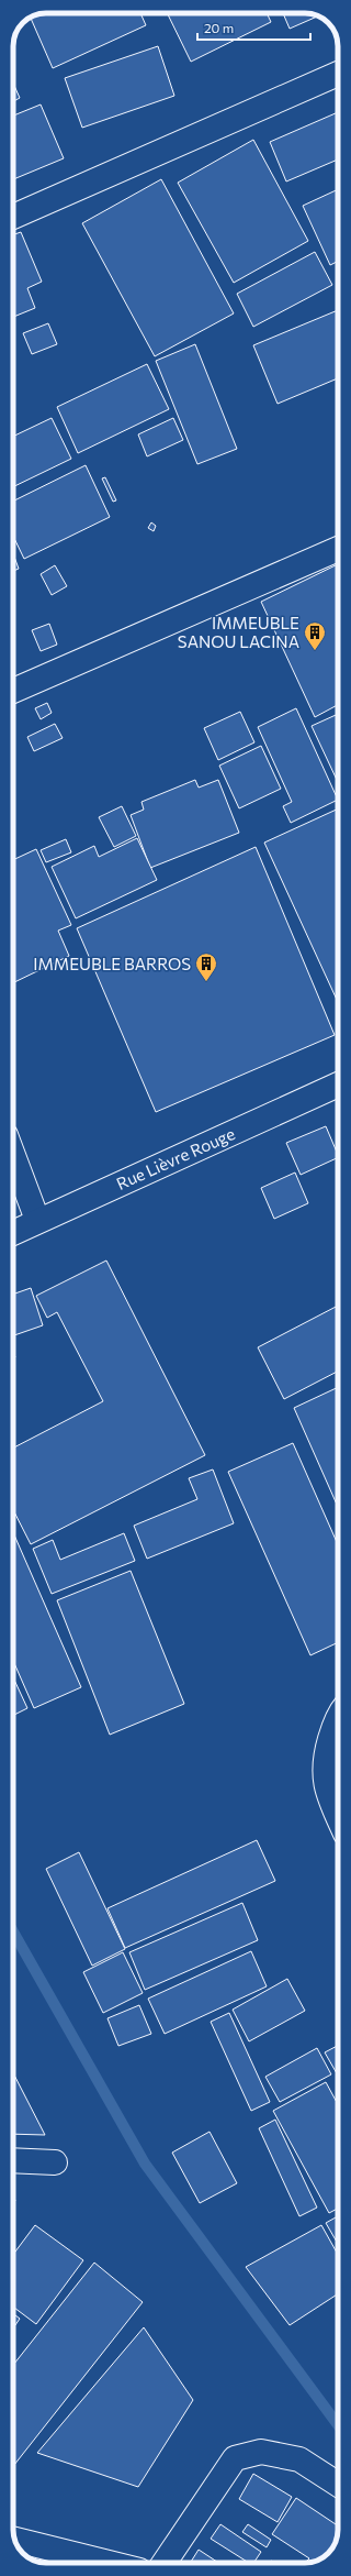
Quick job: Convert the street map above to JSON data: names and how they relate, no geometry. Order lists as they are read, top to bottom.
{
  "streets": {
    "street": ["Rue Lièvre Rouge"]
  },
  "places": {
    "building": ["IMMEUBLE SANOU LACINA", "IMMEUBLE BARROS"]
  },
  "scale_bar": "20 m"
}
